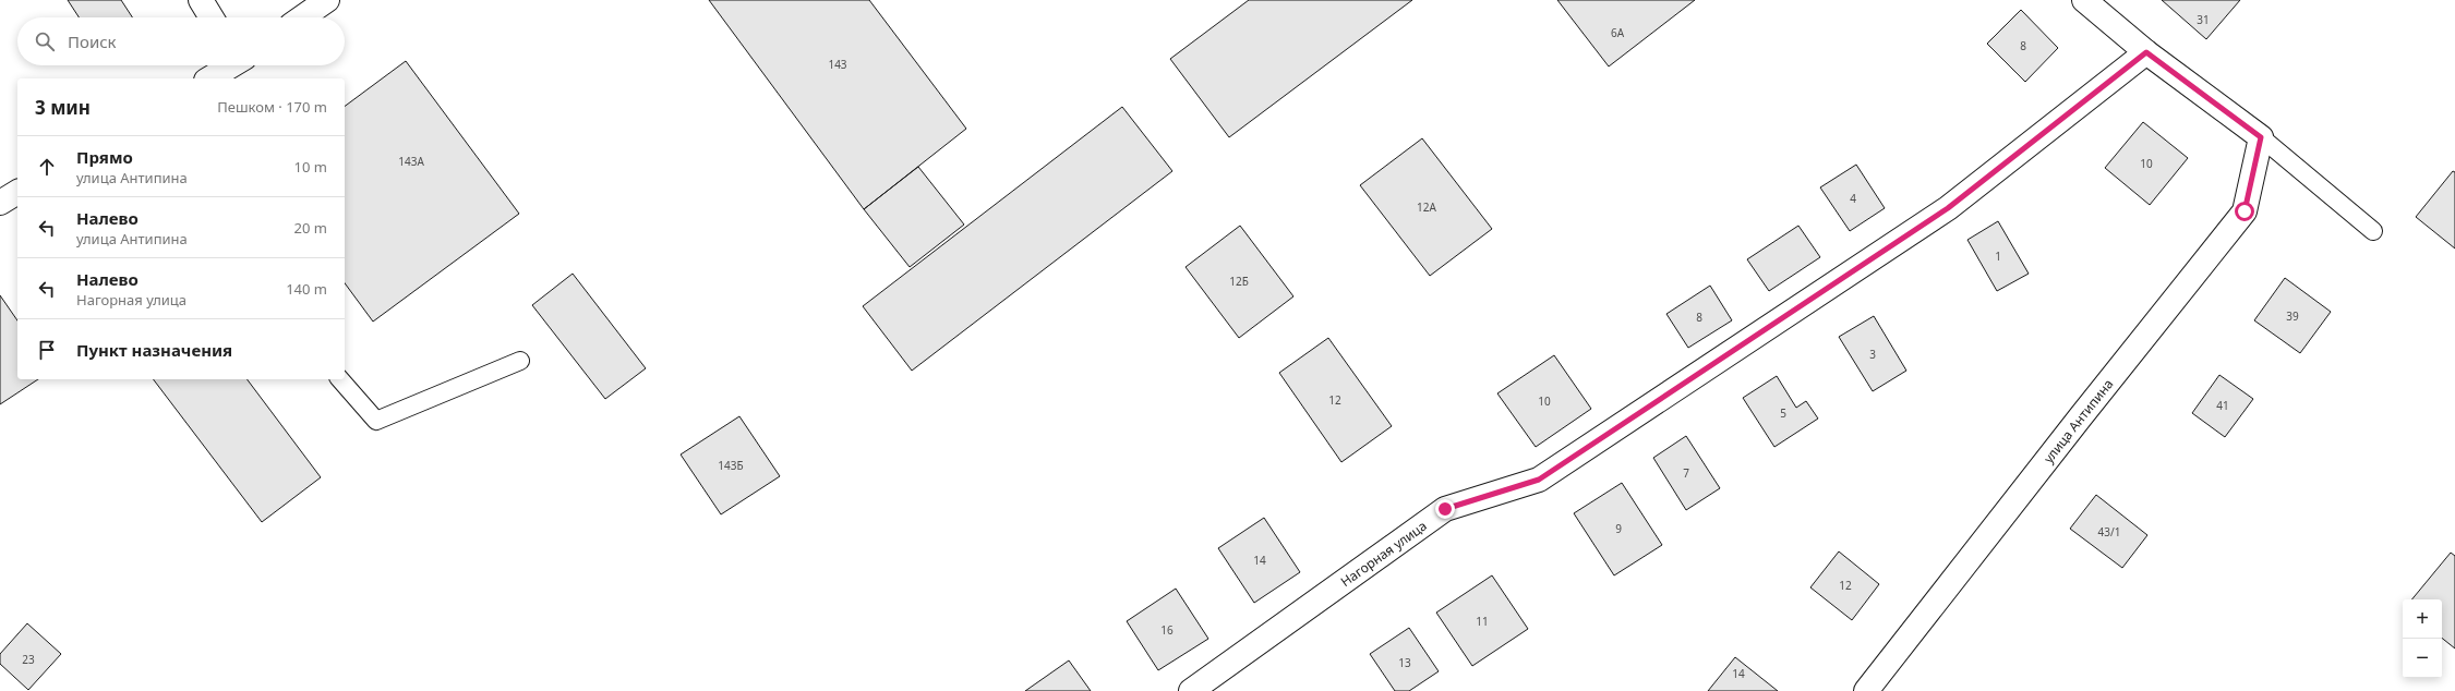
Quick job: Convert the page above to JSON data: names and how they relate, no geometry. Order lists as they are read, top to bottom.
{
  "streets": {
    "street": ["улица Антипина", "Нагорная улица"]
  },
  "house_numbers": [
    "31",
    "6А",
    "8",
    "143",
    "143А",
    "10",
    "4",
    "12А",
    "1",
    "12Б",
    "39",
    "8",
    "3",
    "12",
    "10",
    "41",
    "5",
    "143Б",
    "7",
    "9",
    "43/1",
    "14",
    "12",
    "11",
    "16",
    "23",
    "13",
    "14"
  ],
  "page": {
    "search": "Поиск",
    "heading": ["3 мин", "Пешком · 170 m"],
    "list": [
      ["Прямо", "улица Антипина", "10 m"],
      ["Налево", "улица Антипина", "20 m"],
      ["Налево", "Нагорная улица", "140 m"],
      "Пункт назначения"
    ],
    "map_buttons": ["+", "−"]
  }
}
